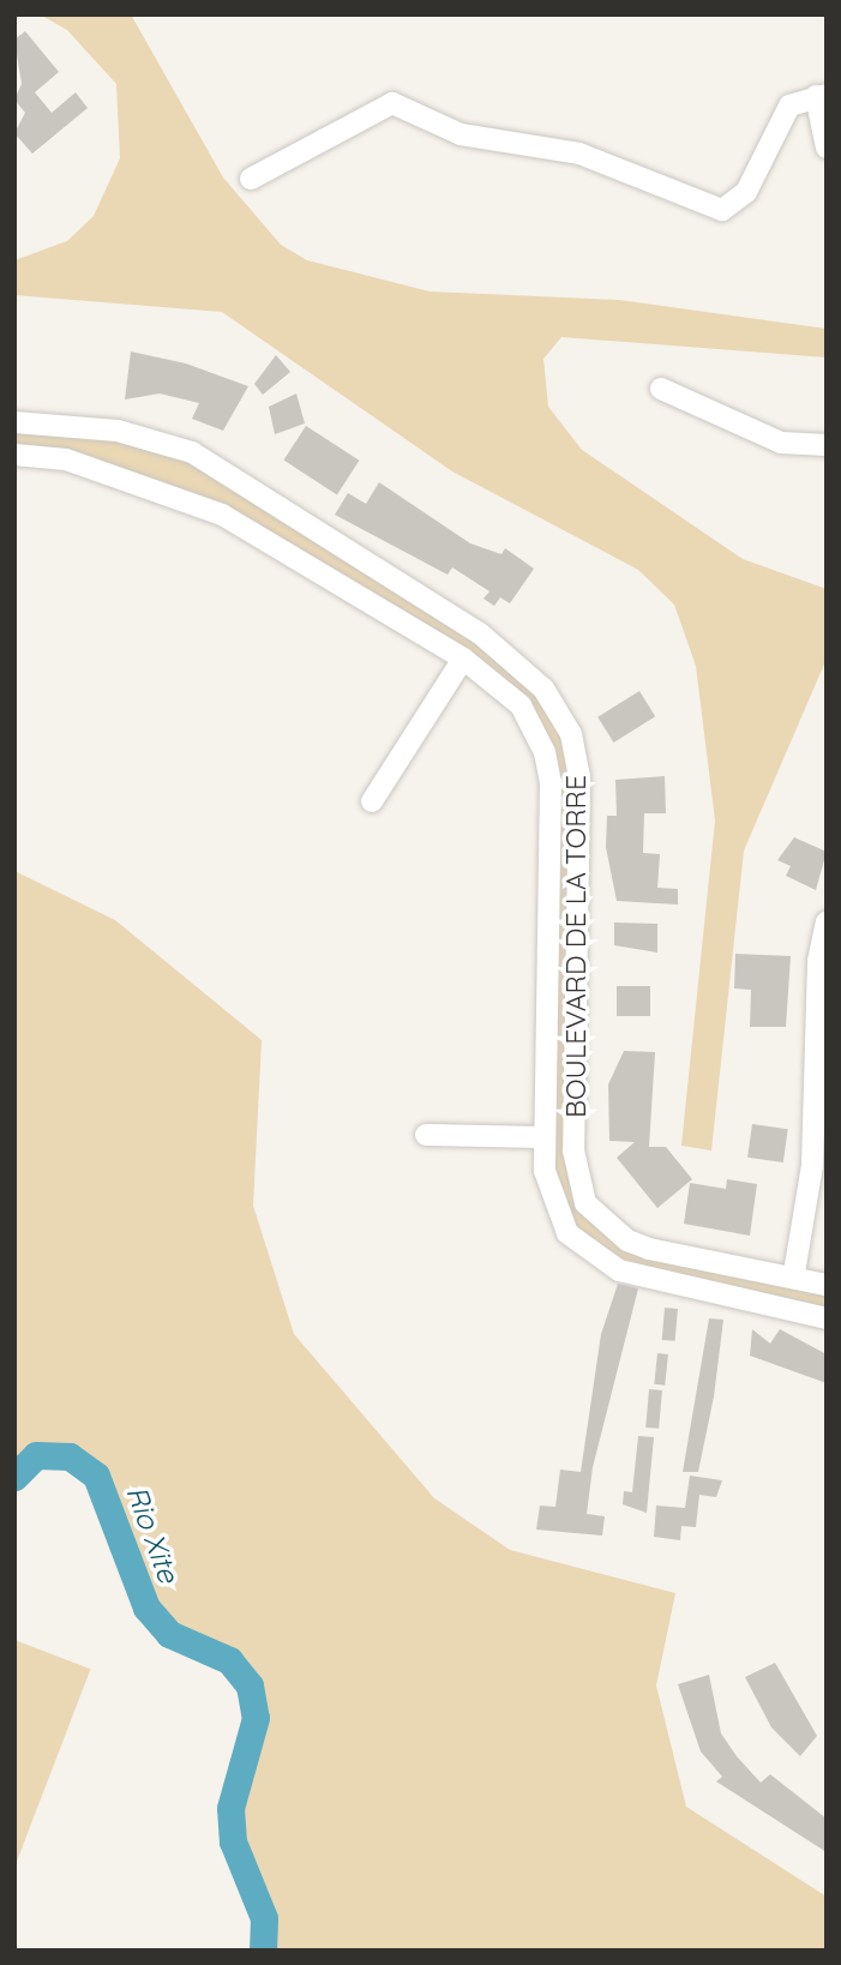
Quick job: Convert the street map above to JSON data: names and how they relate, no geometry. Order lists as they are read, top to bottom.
{
  "streets": {
    "street": ["BOULEVARD DE LA TORRE"]
  },
  "water": ["Rio Xite"]
}
